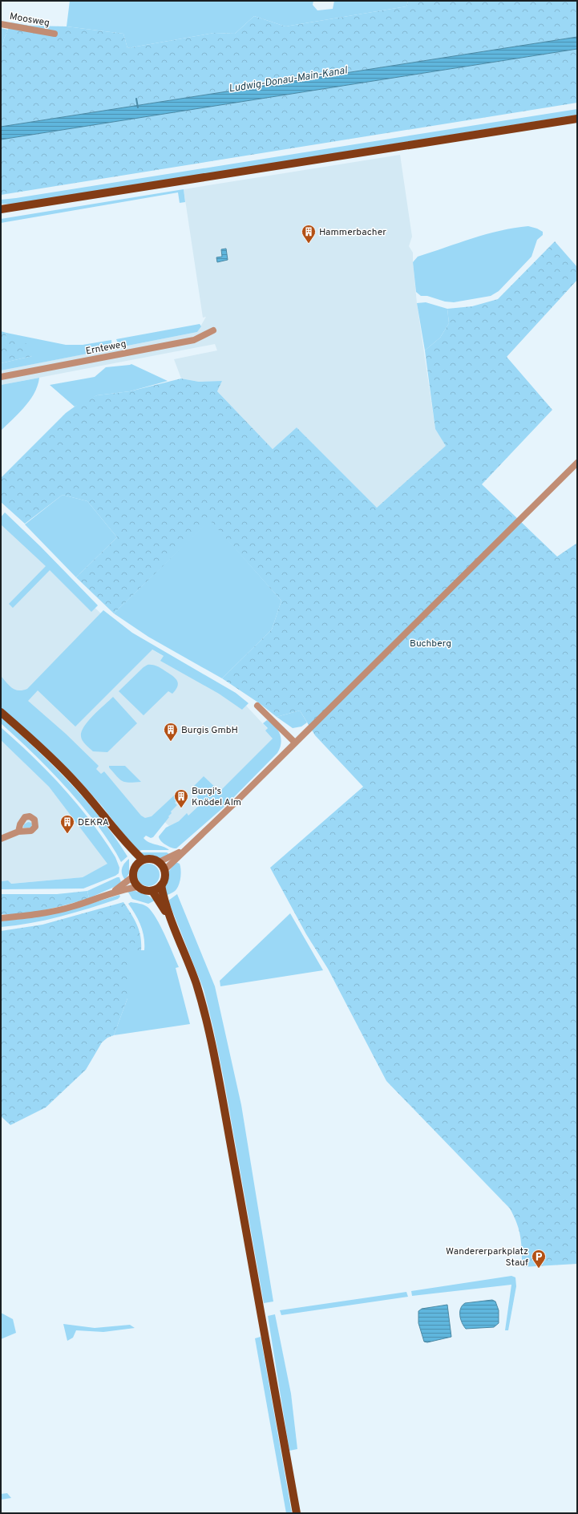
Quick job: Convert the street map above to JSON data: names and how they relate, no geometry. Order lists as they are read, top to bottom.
{
  "streets": {
    "street": ["Moosweg", "Ernteweg"]
  },
  "water": ["Ludwig-Donau-Main-Kanal"],
  "parks": ["Buchberg"],
  "places": {
    "building": [
      "Hammerbacher",
      "Burgis GmbH",
      "Burgi's Knödel Alm",
      "DEKRA"
    ],
    "parking": ["Wandererparkplatz Stauf"]
  }
}
